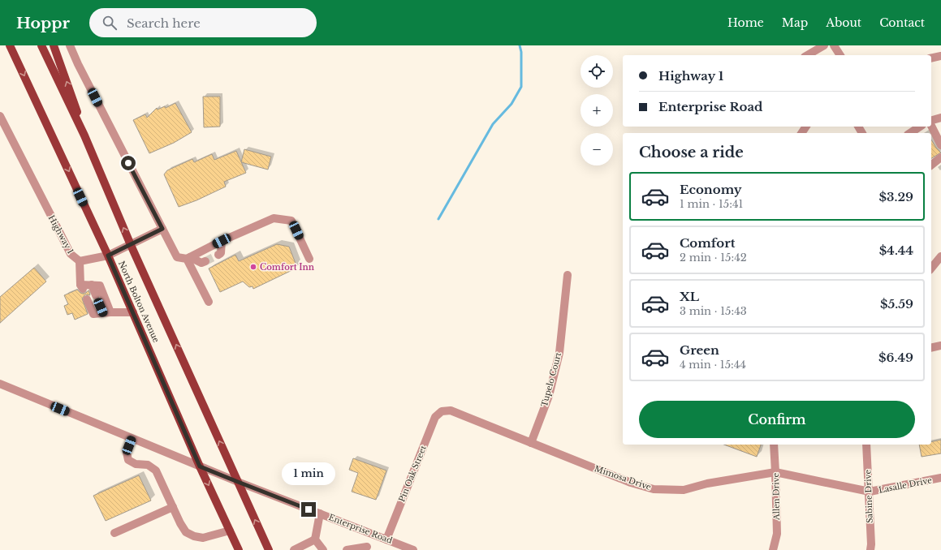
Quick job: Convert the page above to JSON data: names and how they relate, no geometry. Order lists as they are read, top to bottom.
{
  "streets": {
    "main road": ["North Bolton Avenue"],
    "street": [
      "Highway 1",
      "Tupelo Court",
      "Pin Oak Street",
      "Mimosa Drive",
      "Lasalle Drive",
      "Allen Drive",
      "Sabine Drive",
      "Enterprise Road"
    ]
  },
  "crossings": [
    ["Highway 1", "North Bolton Avenue"],
    ["North Bolton Avenue", "Enterprise Road"],
    ["Tupelo Court", "Mimosa Drive"],
    ["Pin Oak Street", "Mimosa Drive"],
    ["Pin Oak Street", "Enterprise Road"],
    ["Mimosa Drive", "Lasalle Drive"],
    ["Mimosa Drive", "Allen Drive"],
    ["Mimosa Drive", "Sabine Drive"],
    ["Lasalle Drive", "Sabine Drive"]
  ],
  "places": ["Comfort Inn"],
  "page": {
    "header": "Hoppr",
    "search": "Search here",
    "nav": [
      "Home",
      "Map",
      "About",
      "Contact"
    ],
    "map_buttons": ["+", "−"],
    "banner": ["Highway 1", "Enterprise Road"],
    "heading": "Choose a ride",
    "list": [
      {
        "name": "Economy",
        "note": "1 min · 15:41",
        "value": "$3.29"
      },
      {
        "name": "Comfort",
        "note": "2 min · 15:42",
        "value": "$4.44"
      },
      {
        "name": "XL",
        "note": "3 min · 15:43",
        "value": "$5.59"
      },
      {
        "name": "Green",
        "note": "4 min · 15:44",
        "value": "$6.49"
      }
    ],
    "buttons": "Confirm",
    "bubble": "1 min"
  }
}
